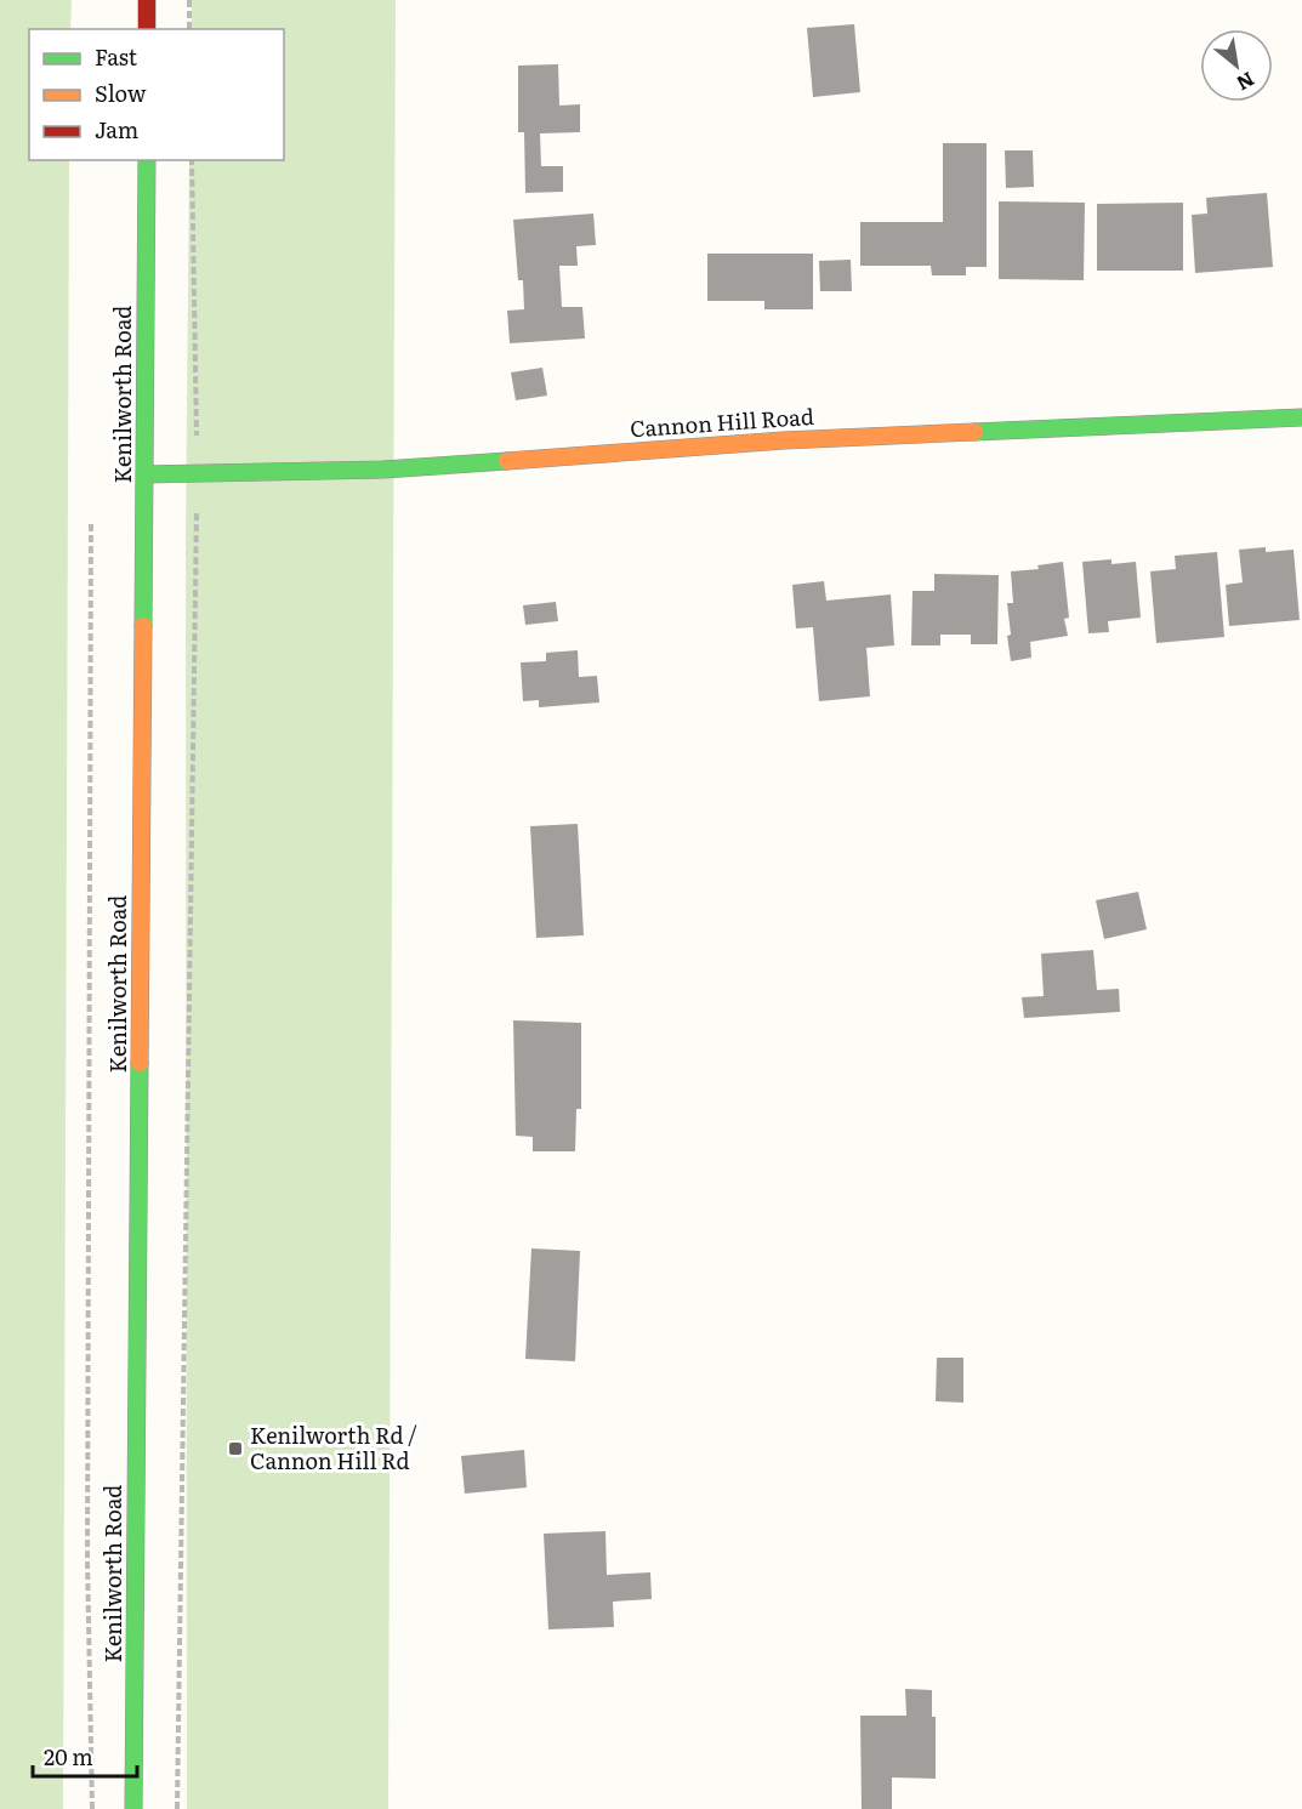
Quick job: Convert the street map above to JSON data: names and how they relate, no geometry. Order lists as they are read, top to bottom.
{
  "streets": {
    "main road": ["Kenilworth Road", "Cannon Hill Road"]
  },
  "crossings": [
    ["Kenilworth Road", "Cannon Hill Road"]
  ],
  "places": {
    "transit": ["Kenilworth Rd / Cannon Hill Rd"]
  },
  "legend": ["Fast", "Slow", "Jam"],
  "scale_bar": "20 m",
  "north": "bottom right"
}
